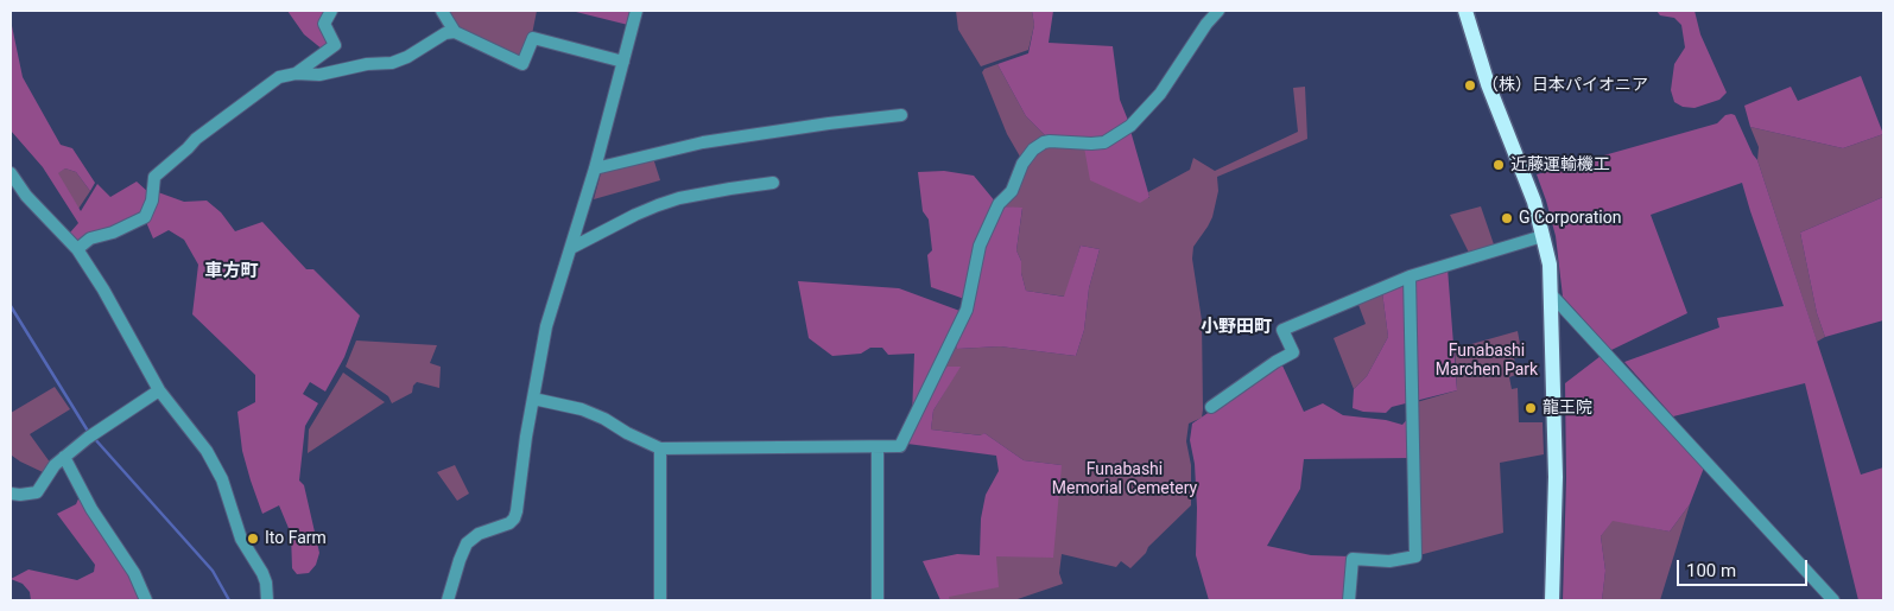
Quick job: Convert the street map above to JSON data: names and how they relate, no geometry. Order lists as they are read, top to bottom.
{
  "districts": ["車方町", "小野田町"],
  "parks": ["Funabashi Marchen Park", "Funabashi Memorial Cemetery"],
  "places": [
    "（株）日本パイオニア",
    "近藤運輸機工",
    "G Corporation",
    "龍王院",
    "Ito Farm"
  ],
  "scale_bar": "100 m"
}
